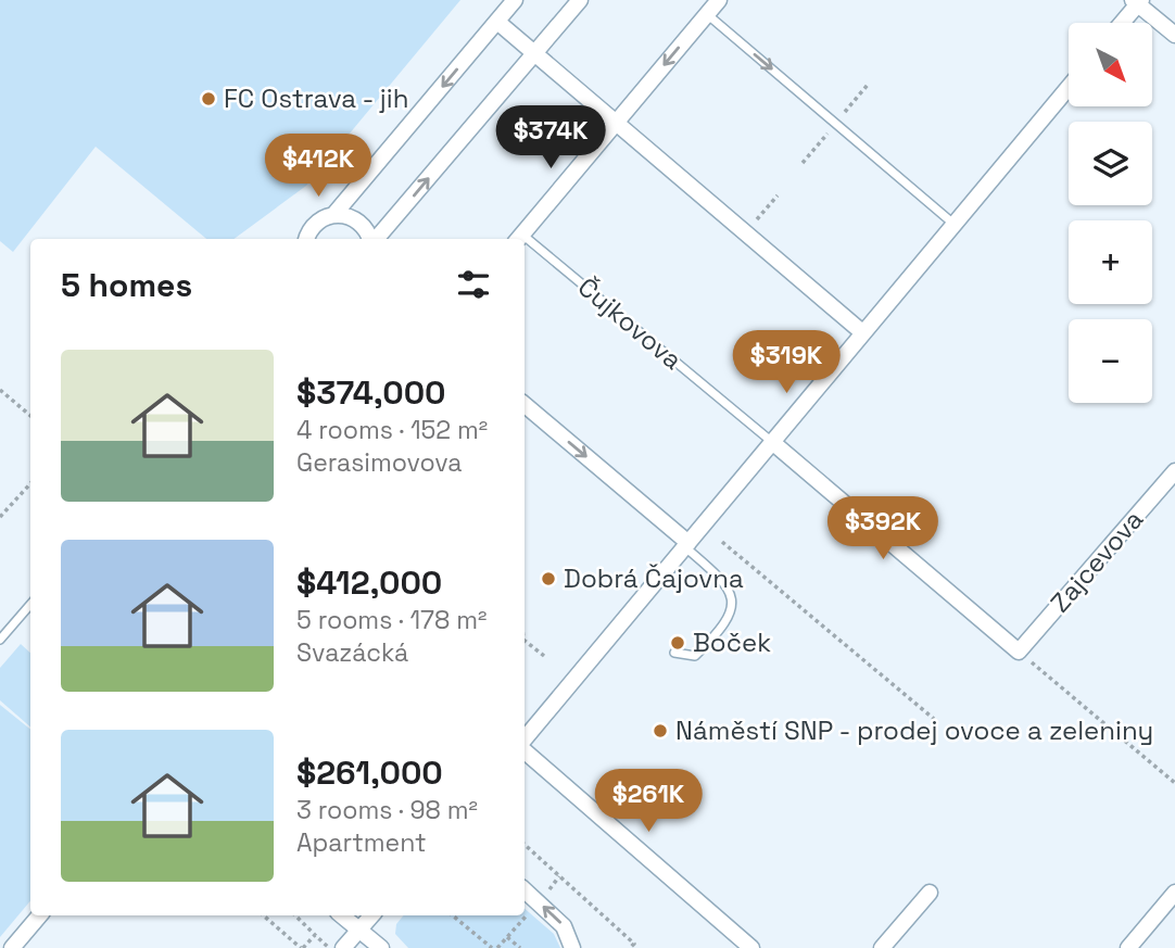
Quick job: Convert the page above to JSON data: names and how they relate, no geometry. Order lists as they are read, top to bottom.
{
  "streets": {
    "street": ["Zajcevova"],
    "lane": ["Čujkovova"]
  },
  "places": [
    "FC Ostrava - jih",
    "Dobrá Čajovna",
    "Boček",
    "Náměstí SNP - prodej ovoce a zeleniny"
  ],
  "north": "bottom right",
  "page": {
    "map_buttons": ["+", "−"],
    "price": [
      "$374K",
      "$412K",
      "$319K",
      "$392K",
      "$261K"
    ],
    "heading": "5 homes",
    "list": [
      {
        "name": "$374,000",
        "note": "4 rooms · 152 m² · Gerasimovova"
      },
      {
        "name": "$412,000",
        "note": "5 rooms · 178 m² · Svazácká"
      },
      {
        "name": "$261,000",
        "note": "3 rooms · 98 m² · Apartment"
      }
    ]
  }
}
